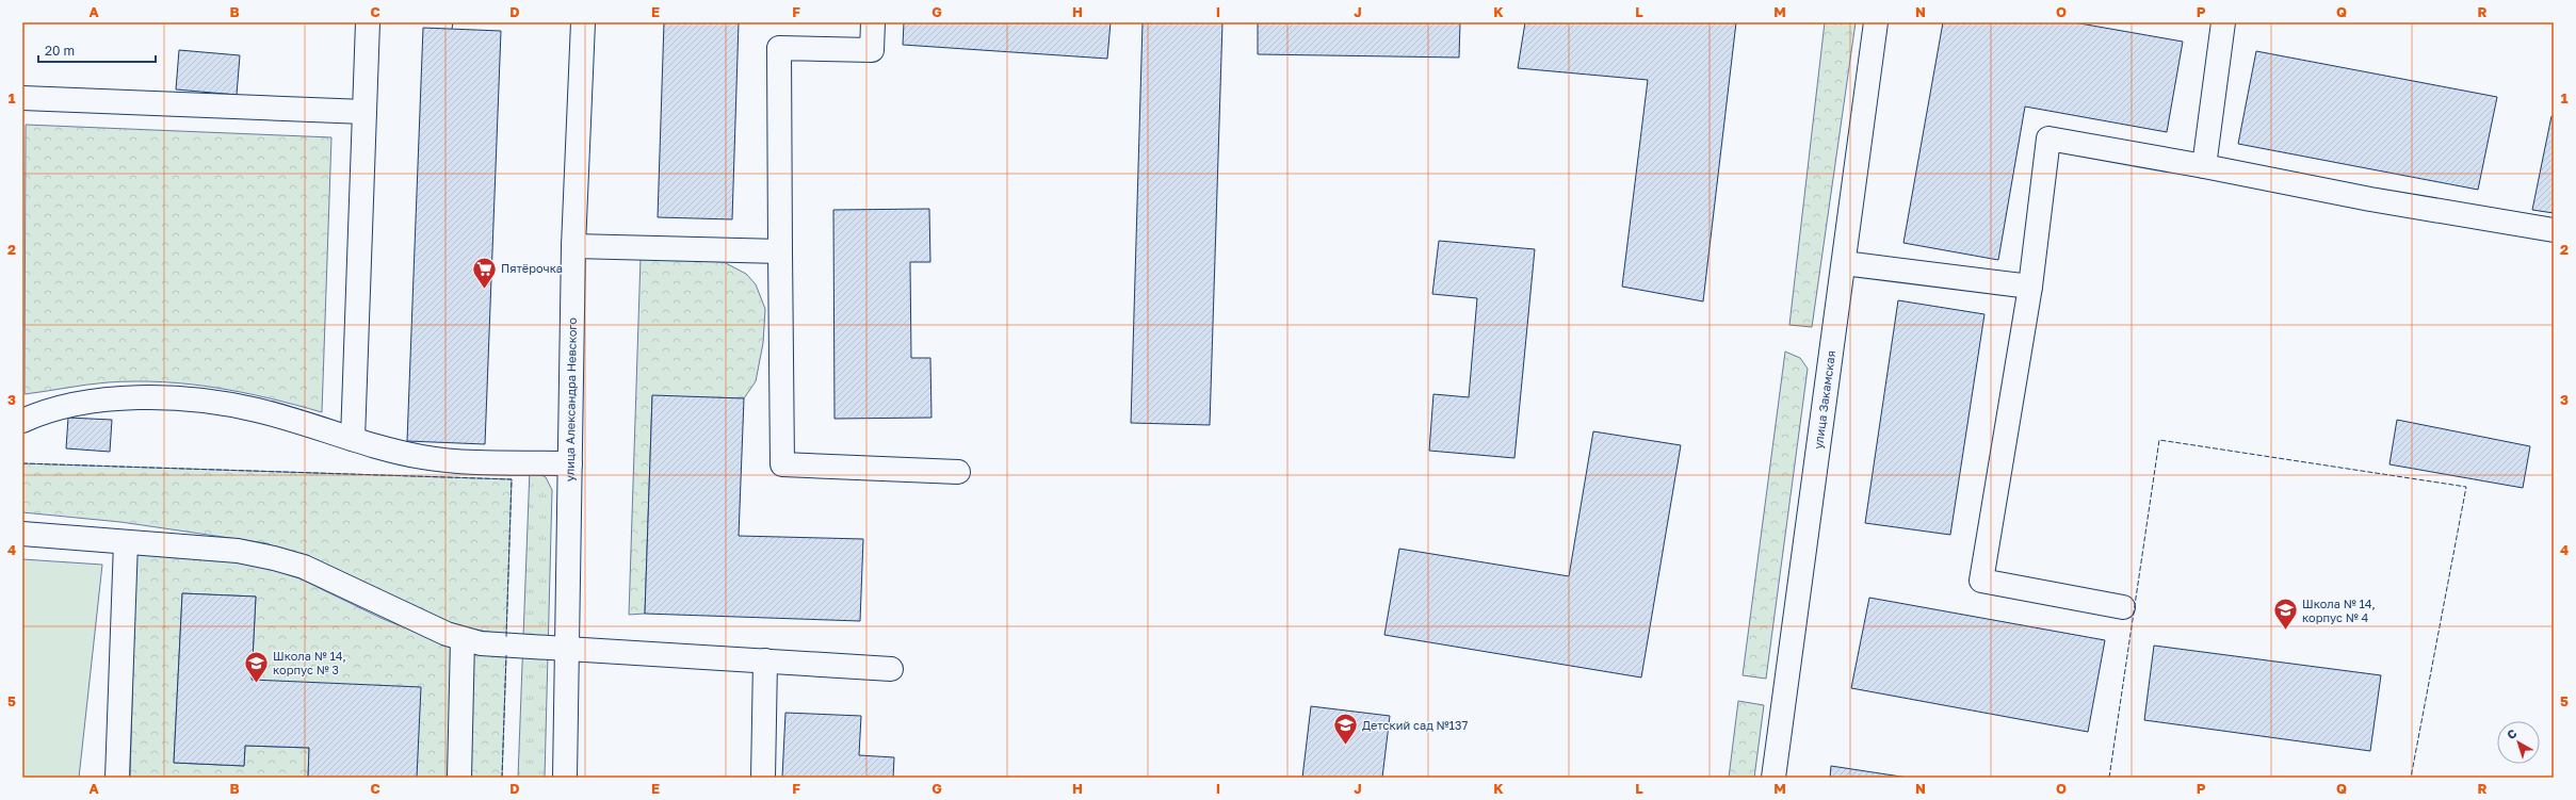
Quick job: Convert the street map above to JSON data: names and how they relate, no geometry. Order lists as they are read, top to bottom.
{
  "streets": {
    "street": ["улица Александра Невского", "улица Закамская"]
  },
  "places": {
    "supermarket": ["Пятёрочка"],
    "school or university": ["Школа № 14, корпус № 4", "Школа № 14, корпус № 3", "Детский сад №137"]
  },
  "scale_bar": "20 m",
  "north": "top left",
  "grid": {
    "columns": [
      "A",
      "B",
      "C",
      "D",
      "E",
      "F",
      "G",
      "H",
      "I",
      "J",
      "K",
      "L",
      "M",
      "N",
      "O",
      "P",
      "Q",
      "R"
    ],
    "rows": [
      "1",
      "2",
      "3",
      "4",
      "5"
    ]
  }
}
